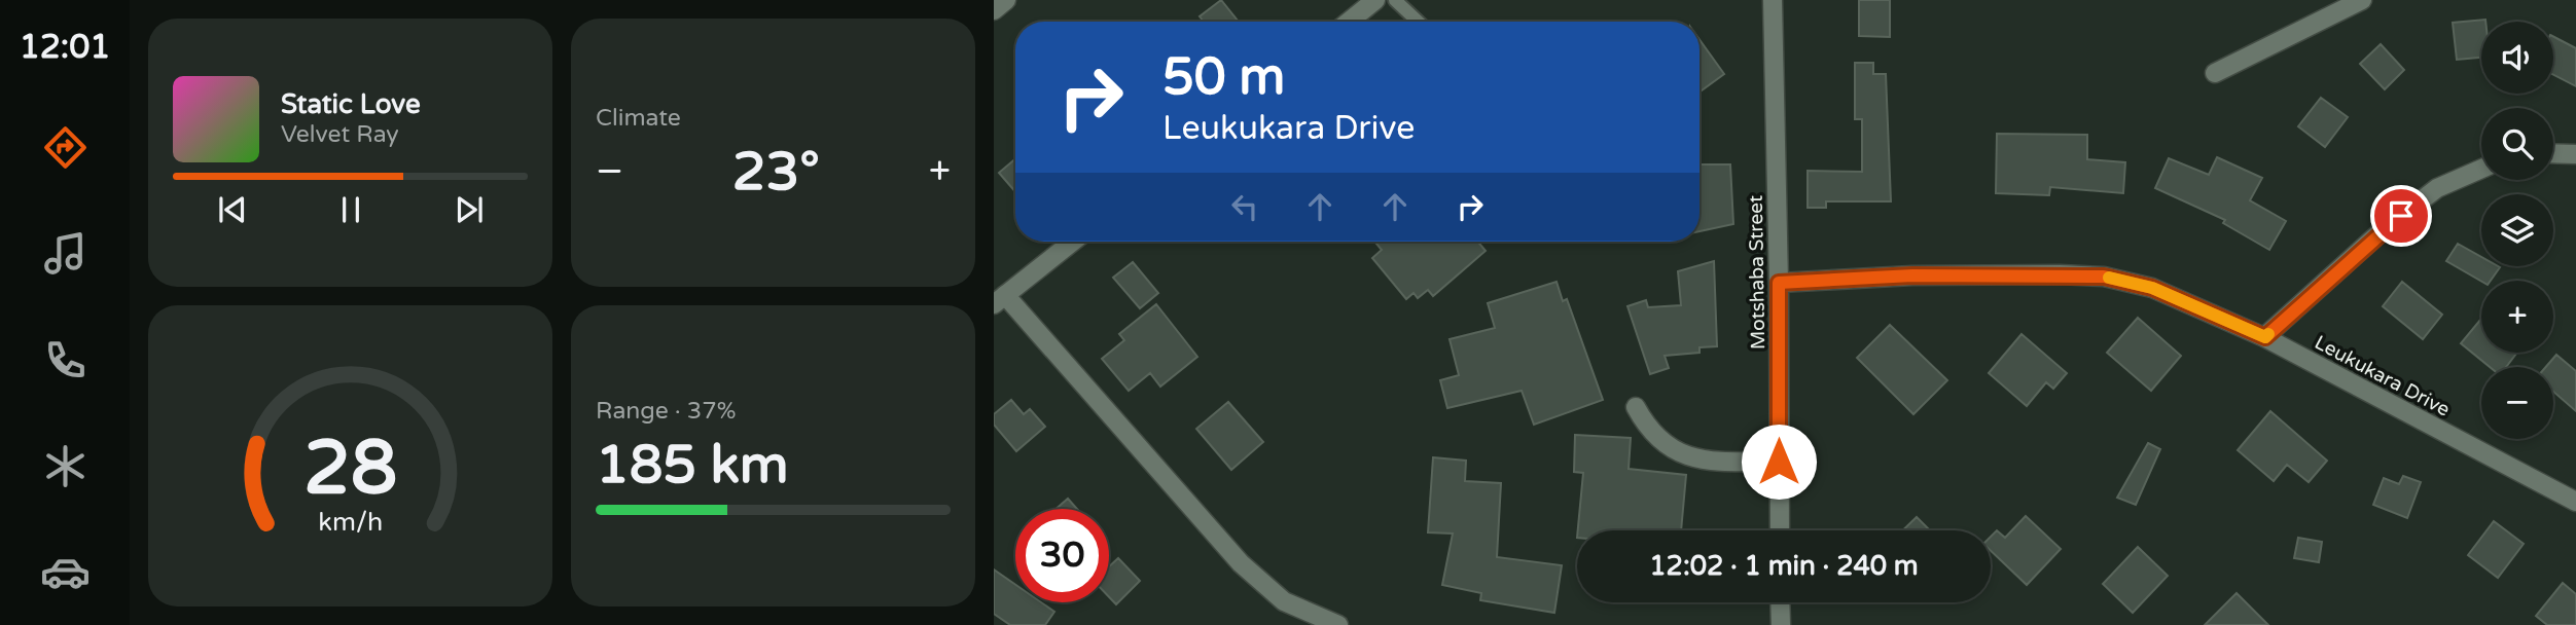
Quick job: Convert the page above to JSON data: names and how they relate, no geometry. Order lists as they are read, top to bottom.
{
  "streets": {
    "street": ["Motshaba Street", "Leukukara Drive"]
  },
  "crossings": [
    ["Motshaba Street", "Leukukara Drive"]
  ],
  "page": {
    "tabs": "12:01",
    "tile": [
      "Climate",
      ["Range · 37%", "185 km"]
    ],
    "map_buttons": ["+", "−"],
    "turn": ["50 m", "Leukukara Drive"],
    "song": ["Static Love", "Velvet Ray"],
    "heat": ["−", "23°", "+"],
    "limit": "30",
    "trip": "12:02 · 1 min · 240 m",
    "gauge": ["28", "km/h"]
  }
}
